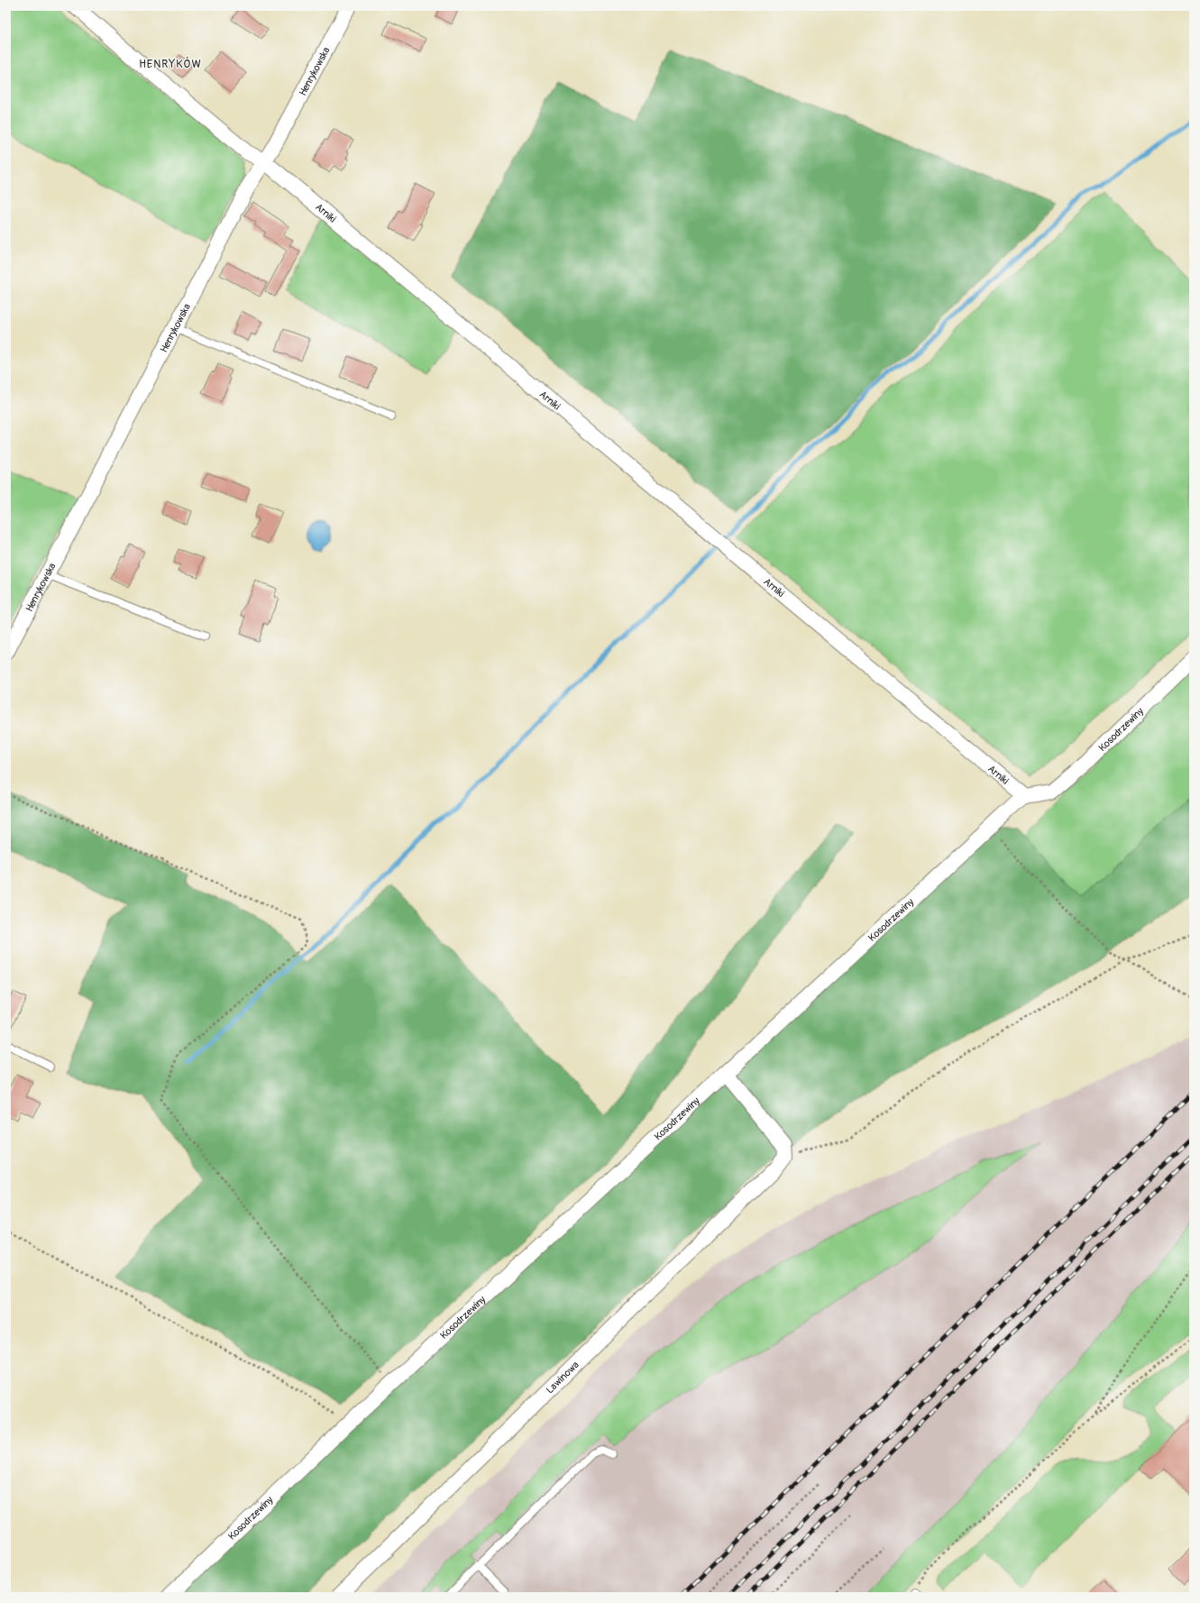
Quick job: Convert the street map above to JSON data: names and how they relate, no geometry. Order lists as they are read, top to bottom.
{
  "streets": {
    "street": [
      "Henrykowska",
      "Arniki",
      "Kosodrzewiny",
      "Lawinowa"
    ]
  },
  "crossings": [
    ["Henrykowska", "Arniki"],
    ["Arniki", "Kosodrzewiny"]
  ],
  "districts": ["HENRYKÓW"]
}
